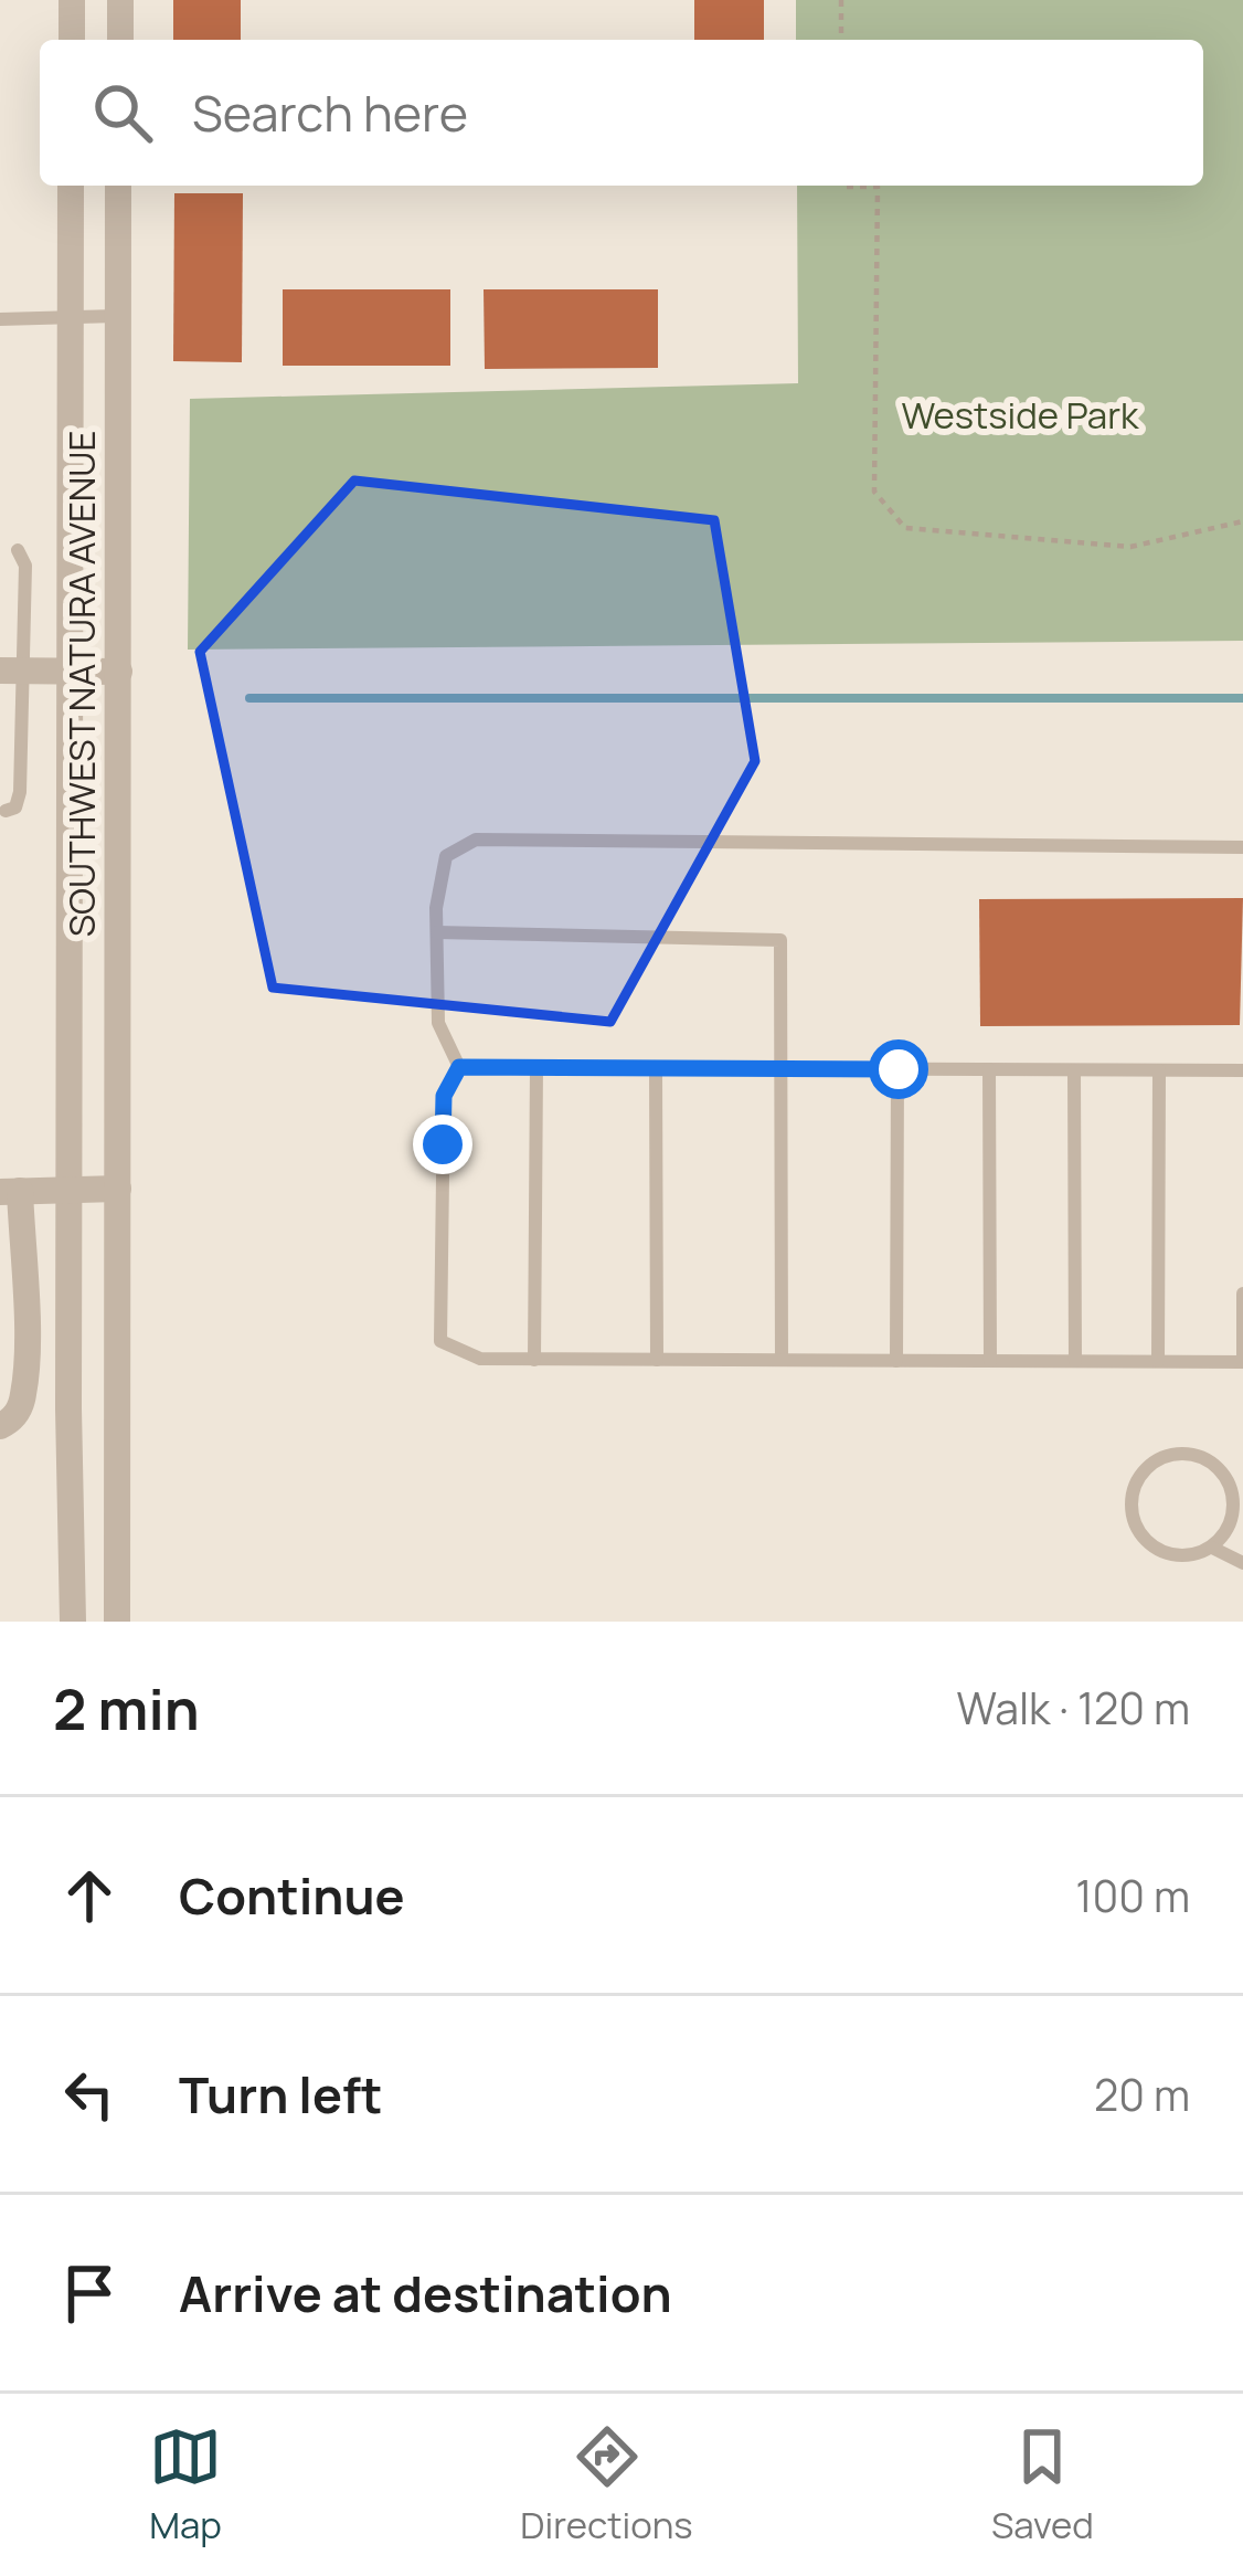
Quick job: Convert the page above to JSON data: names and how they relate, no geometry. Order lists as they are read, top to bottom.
{
  "streets": {
    "street": ["SOUTHWEST NATURA AVENUE"]
  },
  "parks": ["Westside Park"],
  "page": {
    "search": "Search here",
    "heading": ["2 min", "Walk · 120 m"],
    "list": [
      ["Continue", "100 m"],
      ["Turn left", "20 m"],
      "Arrive at destination"
    ],
    "nav": ["Map", "Directions", "Saved"]
  }
}
